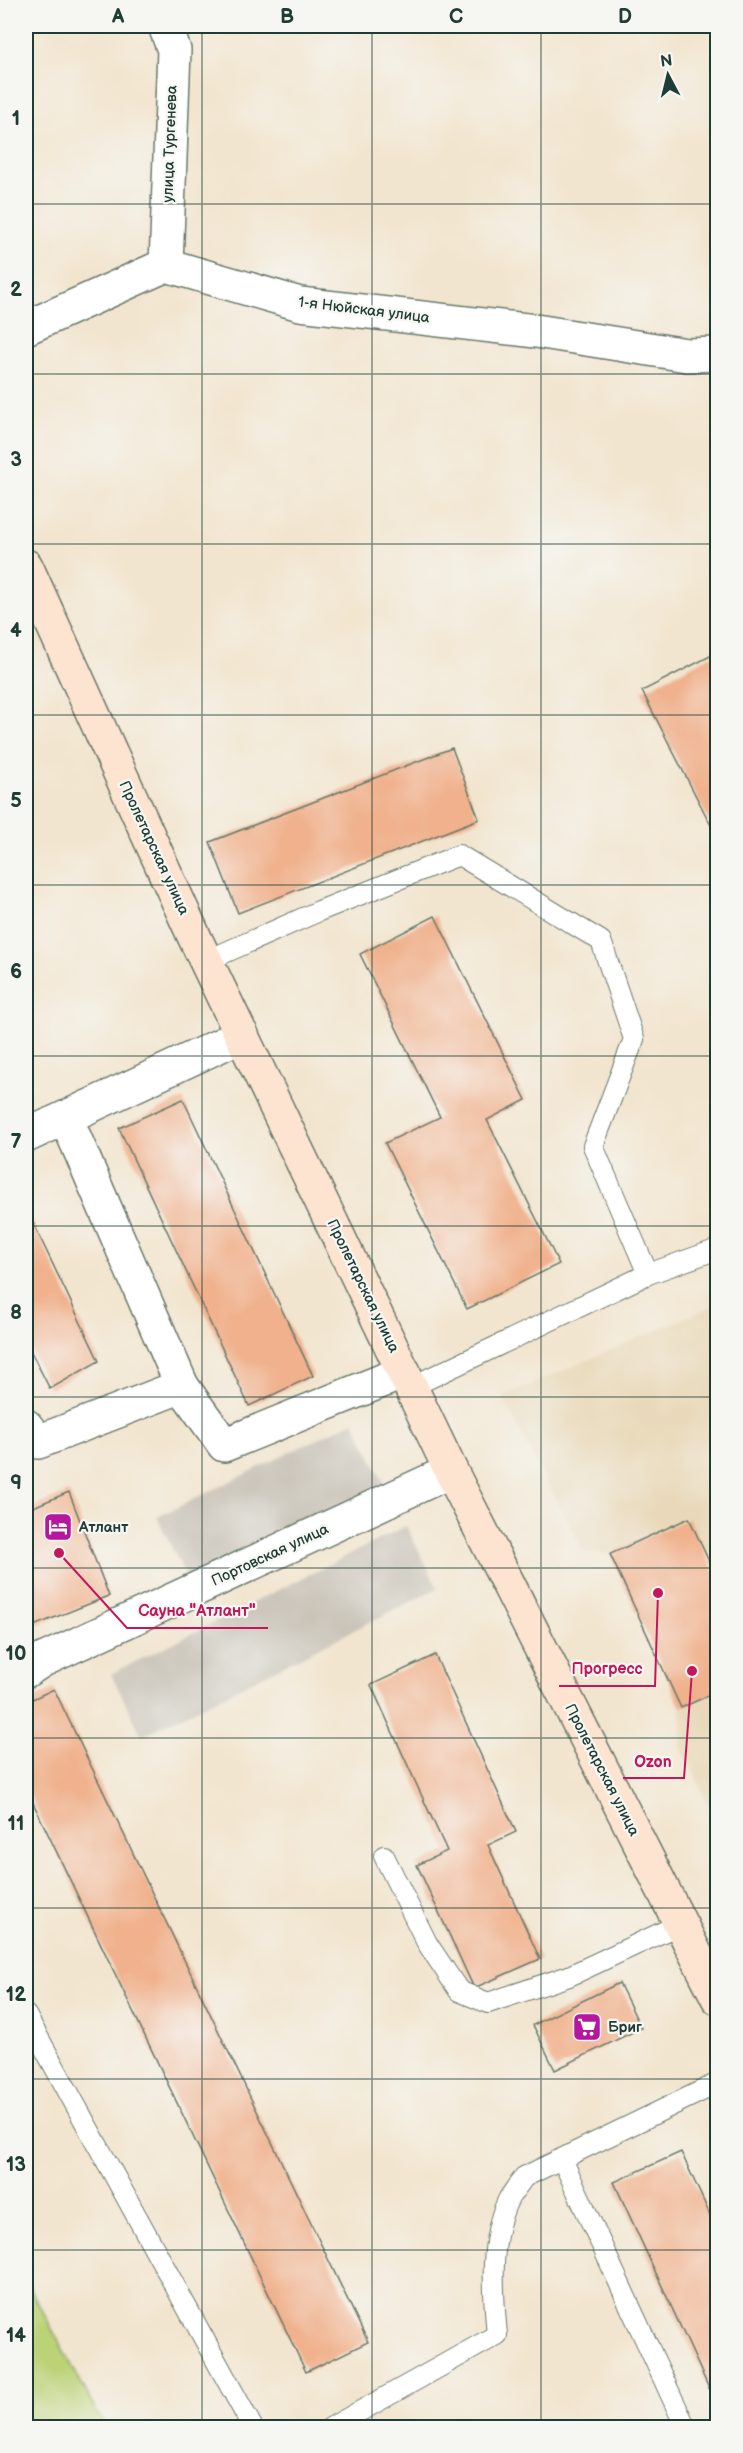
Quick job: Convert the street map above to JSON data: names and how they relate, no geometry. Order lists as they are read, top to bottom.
{
  "streets": {
    "street": [
      "улица Тургенева",
      "1-я Нюйская улица",
      "Пролетарская улица",
      "Портовская улица"
    ]
  },
  "crossings": [
    ["улица Тургенева", "1-я Нюйская улица"],
    ["Пролетарская улица", "Портовская улица"]
  ],
  "places": {
    "hotel": ["Атлант"],
    "other": ["Сауна \"Атлант\"", "Прогресс", "Ozon"],
    "supermarket": ["Бриг"]
  },
  "north": "top",
  "grid": {
    "columns": [
      "A",
      "B",
      "C",
      "D"
    ],
    "rows": [
      "1",
      "2",
      "3",
      "4",
      "5",
      "6",
      "7",
      "8",
      "9",
      "10",
      "11",
      "12",
      "13",
      "14"
    ]
  }
}
